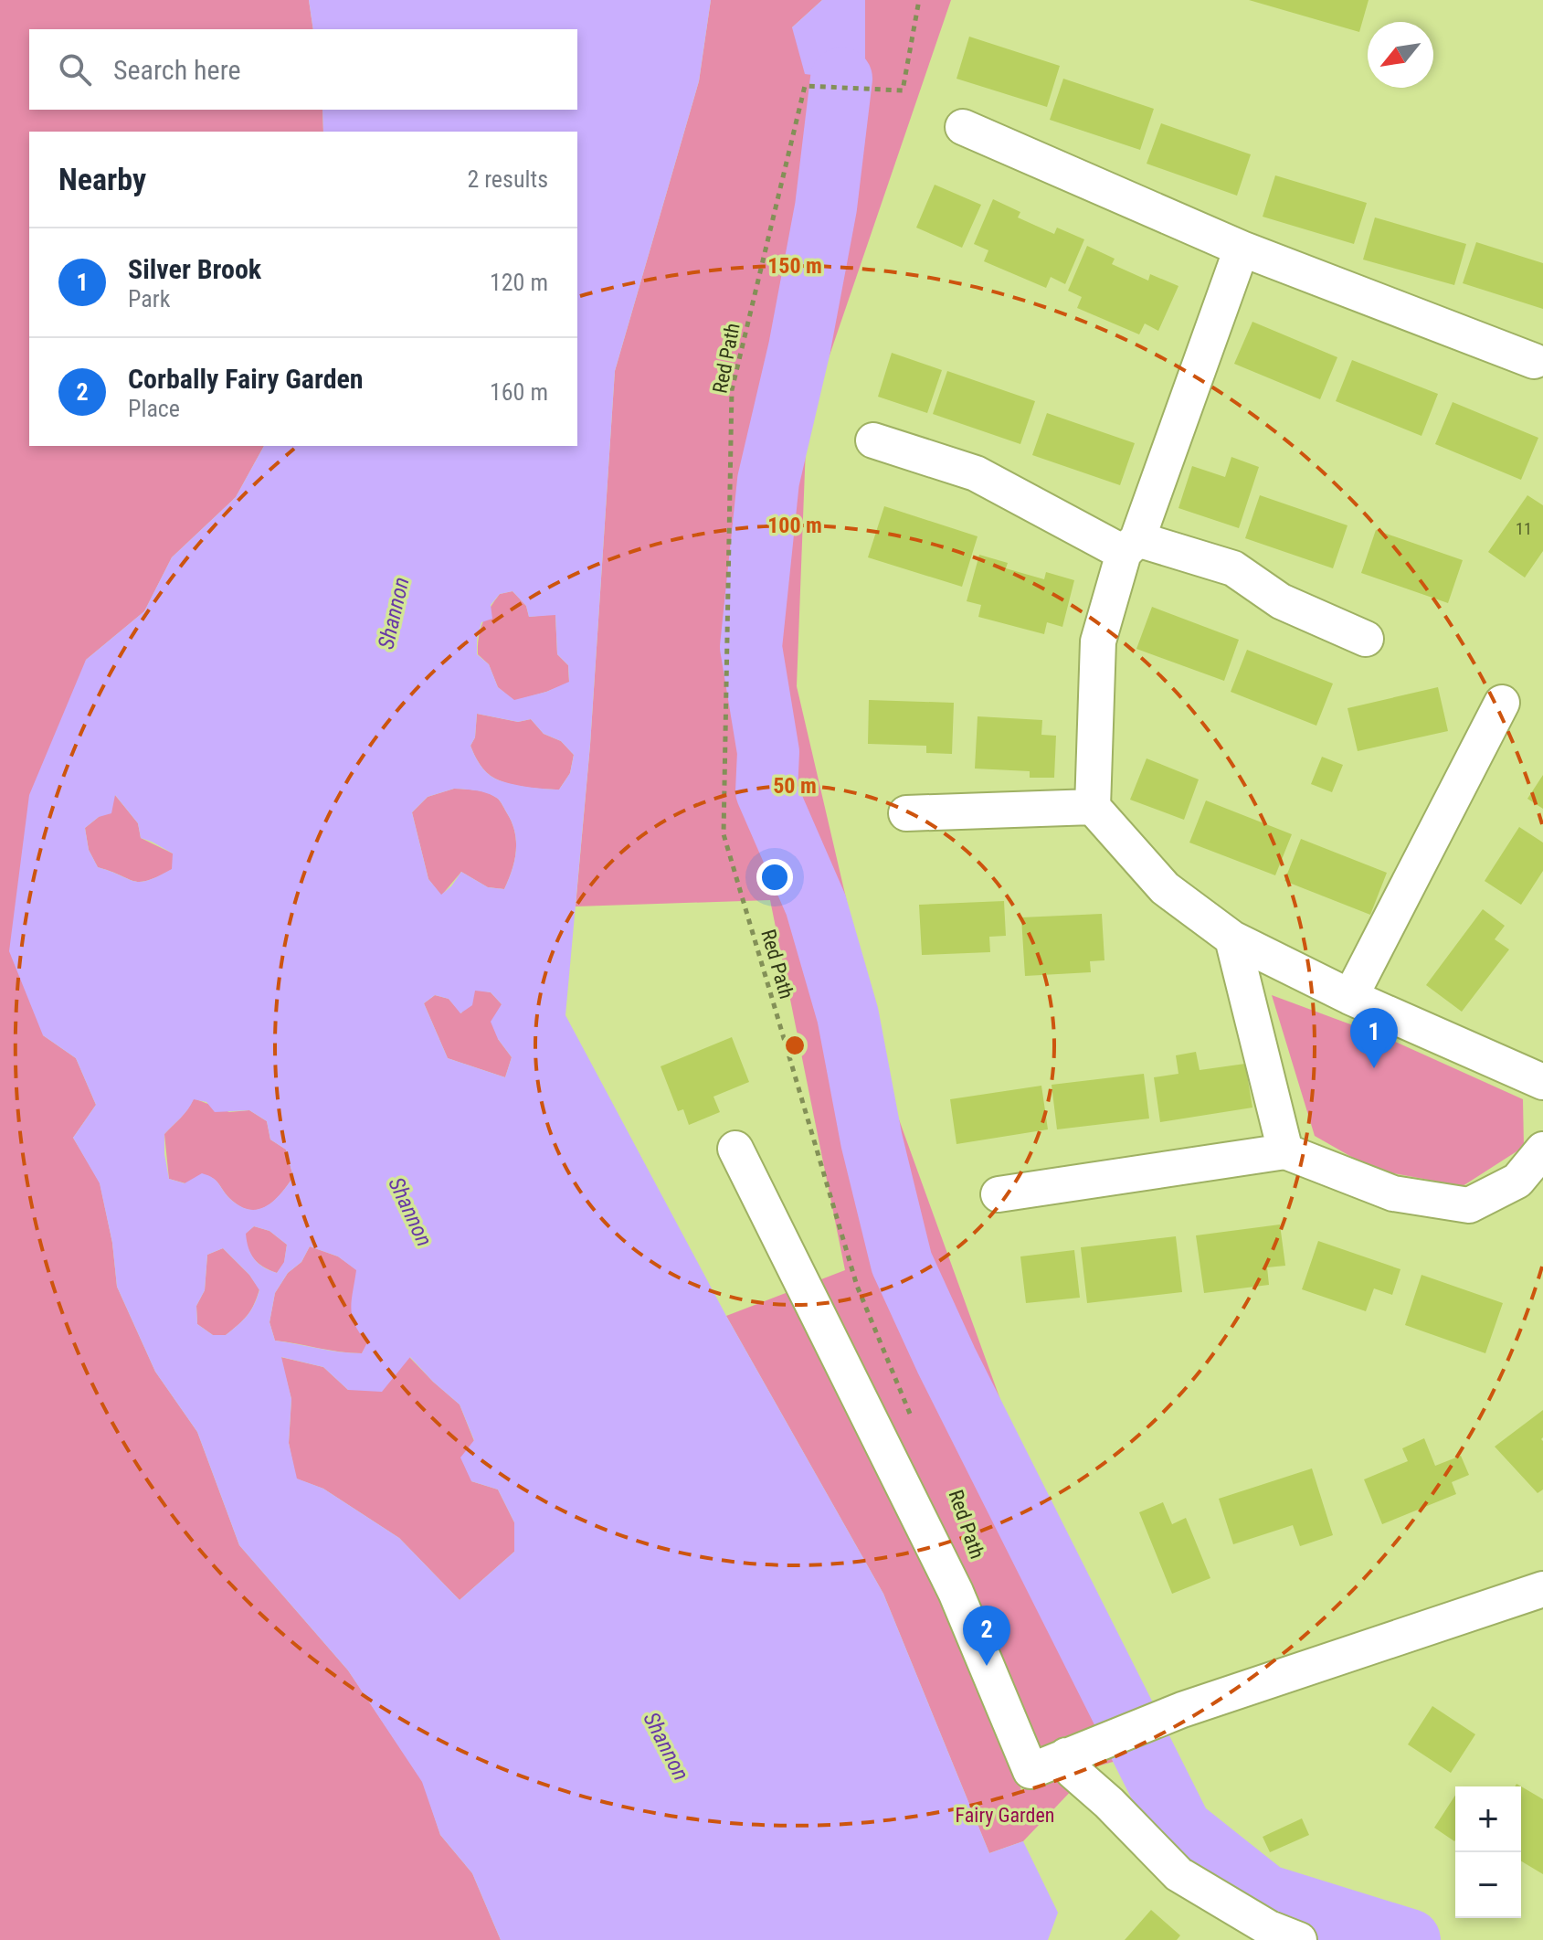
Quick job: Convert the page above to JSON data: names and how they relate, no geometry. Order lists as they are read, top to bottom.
{
  "streets": {
    "path": ["Red Path"]
  },
  "water": ["Shannon"],
  "parks": ["Fairy Garden"],
  "house_numbers": ["11"],
  "north": "bottom left",
  "page": {
    "search": "Search here",
    "heading": ["Nearby", "2 results"],
    "list": [
      {
        "mark": "1",
        "name": "Silver Brook",
        "note": "Park",
        "value": "120 m"
      },
      {
        "mark": "2",
        "name": "Corbally Fairy Garden",
        "note": "Place",
        "value": "160 m"
      }
    ],
    "pins": ["1", "2"],
    "map_buttons": ["+", "−"]
  },
  "rings": ["150 m", "100 m", "50 m"]
}
